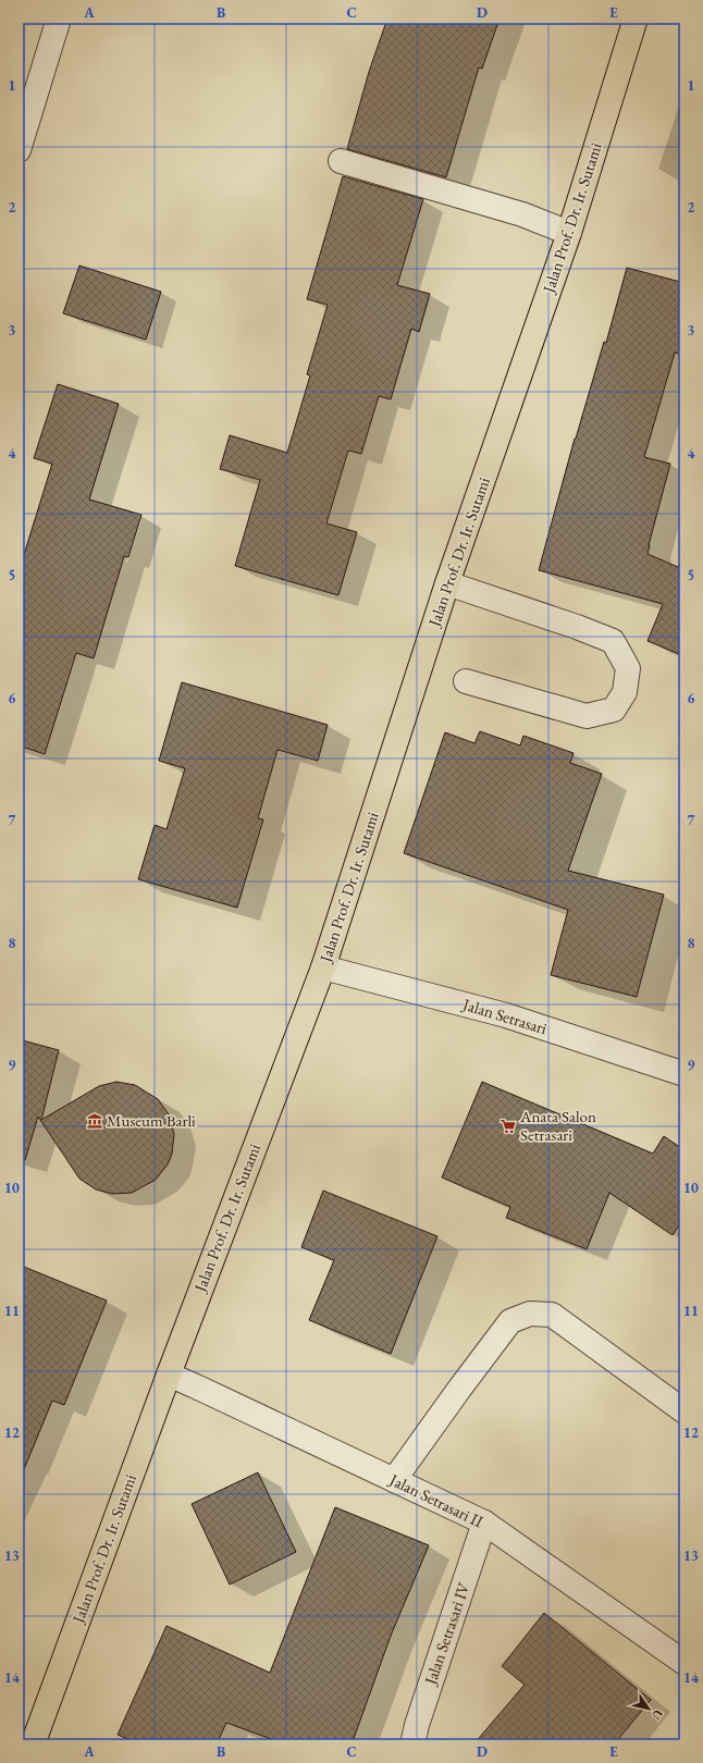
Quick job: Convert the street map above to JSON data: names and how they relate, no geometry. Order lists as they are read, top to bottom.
{
  "streets": {
    "main road": ["Jalan Prof. Dr. Ir. Sutami"],
    "street": ["Jalan Setrasari", "Jalan Setrasari II", "Jalan Setrasari IV"]
  },
  "crossings": [
    ["Jalan Prof. Dr. Ir. Sutami", "Jalan Setrasari"],
    ["Jalan Prof. Dr. Ir. Sutami", "Jalan Setrasari II"],
    ["Jalan Setrasari II", "Jalan Setrasari IV"]
  ],
  "places": {
    "museum": ["Museum Barli"],
    "supermarket": ["Anata Salon Setrasari"]
  },
  "north": "bottom right",
  "grid": {
    "columns": [
      "A",
      "B",
      "C",
      "D",
      "E"
    ],
    "rows": [
      "1",
      "2",
      "3",
      "4",
      "5",
      "6",
      "7",
      "8",
      "9",
      "10",
      "11",
      "12",
      "13",
      "14"
    ]
  }
}
